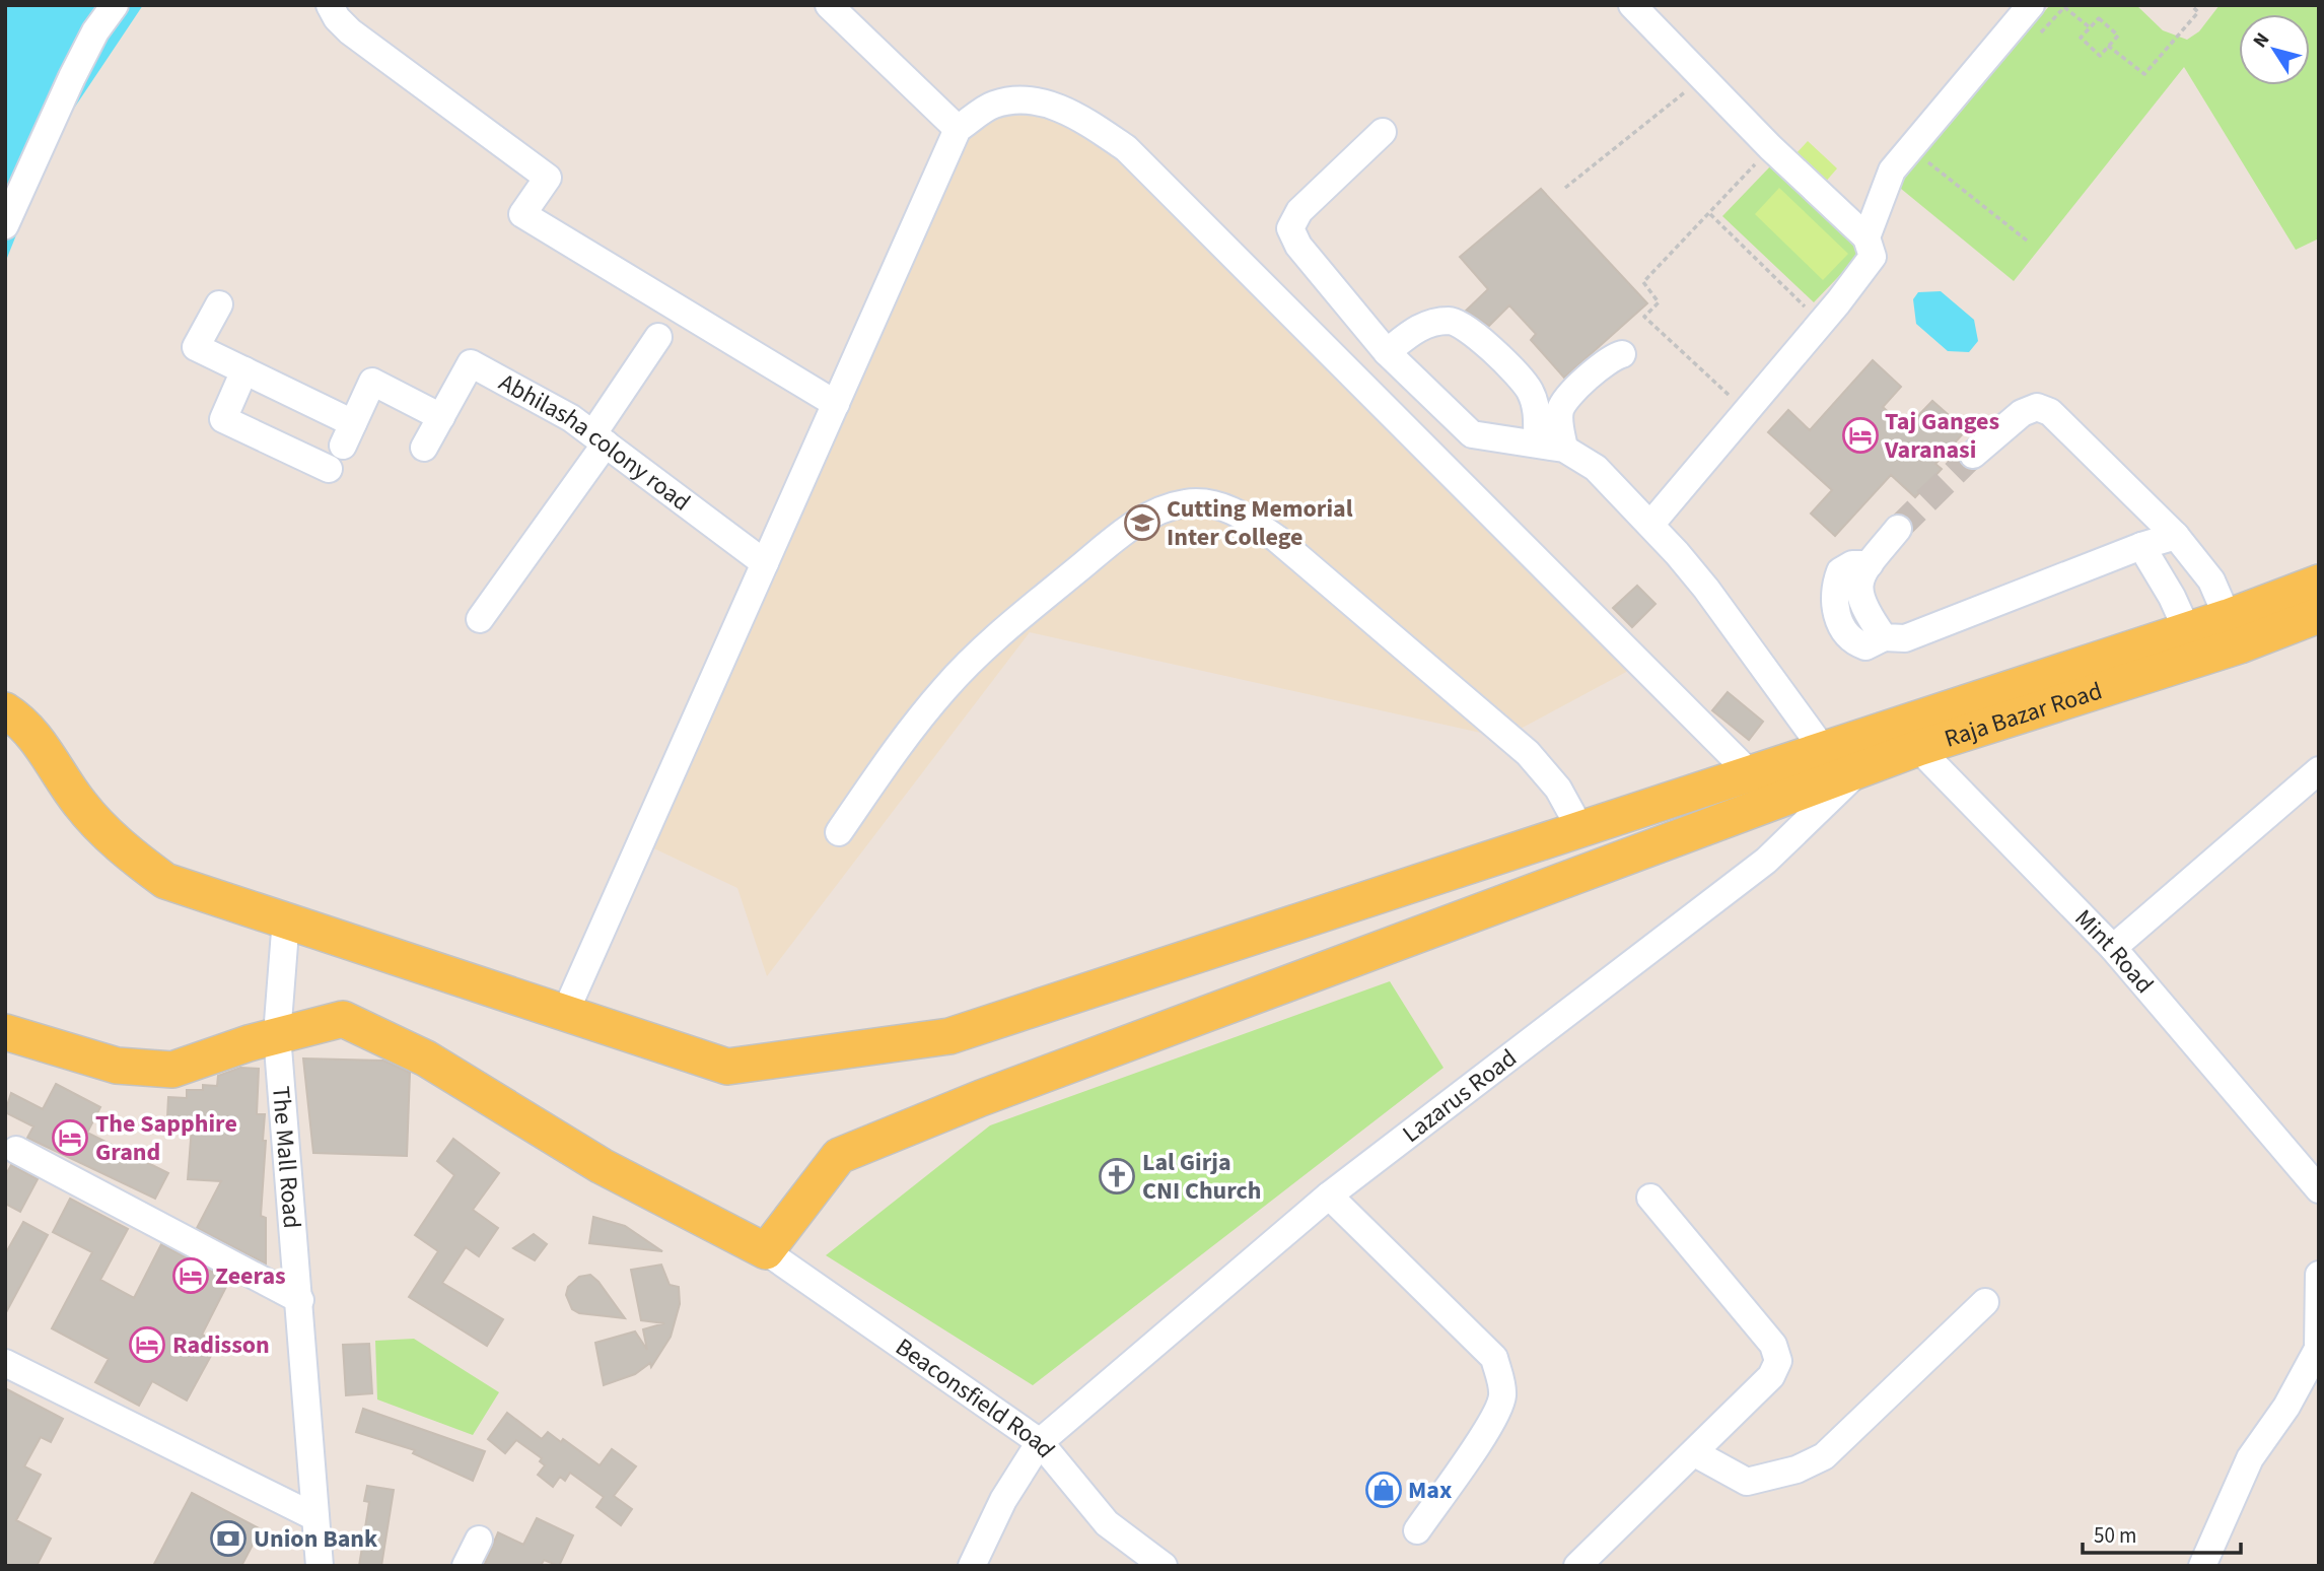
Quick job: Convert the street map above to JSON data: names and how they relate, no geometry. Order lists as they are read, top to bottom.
{
  "streets": {
    "main road": ["Raja Bazar Road"],
    "street": [
      "Abhilasha colony road",
      "Mint Road",
      "Lazarus Road",
      "The Mall Road",
      "Beaconsfield Road"
    ]
  },
  "crossings": [
    ["Raja Bazar Road", "Mint Road"],
    ["Raja Bazar Road", "Lazarus Road"],
    ["Raja Bazar Road", "The Mall Road"],
    ["Raja Bazar Road", "Beaconsfield Road"],
    ["Lazarus Road", "Beaconsfield Road"]
  ],
  "places": {
    "hotel": [
      "Taj Ganges Varanasi",
      "The Sapphire Grand",
      "Zeeras",
      "Radisson"
    ],
    "school or university": ["Cutting Memorial Inter College"],
    "church": ["Lal Girja CNI Church"],
    "shop": ["Max"],
    "bank": ["Union Bank"]
  },
  "scale_bar": "50 m",
  "north": "top left"
}
